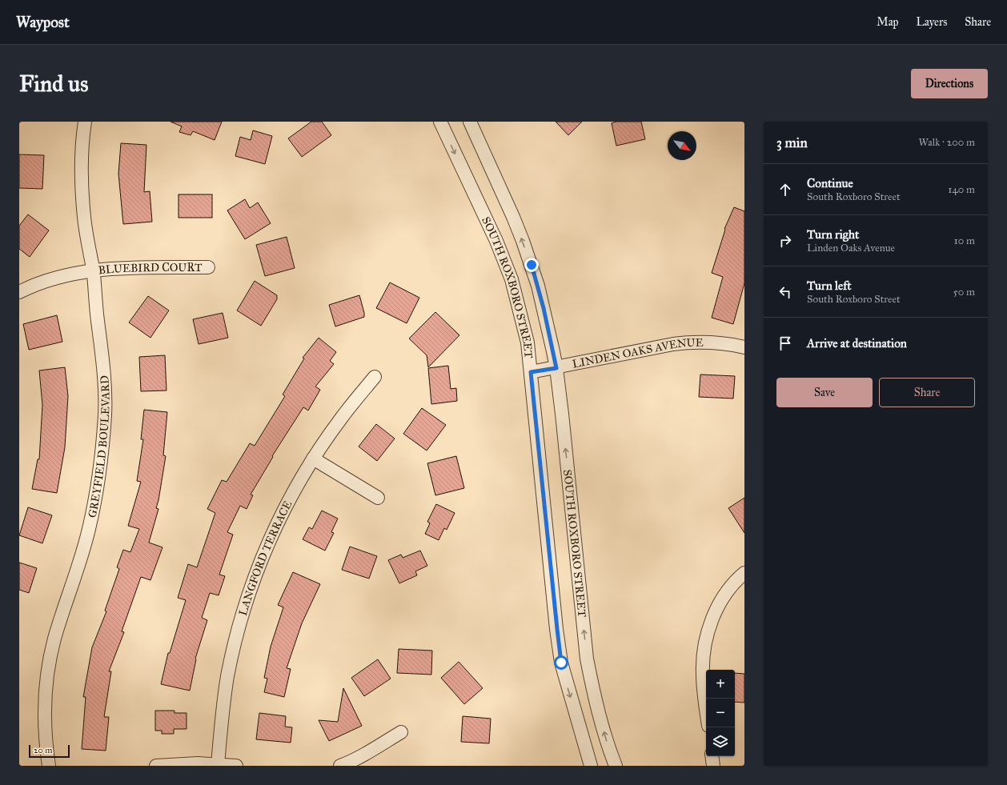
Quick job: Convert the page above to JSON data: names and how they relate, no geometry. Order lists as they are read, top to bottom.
{
  "streets": {
    "street": [
      "BLUEBIRD COURT",
      "SOUTH ROXBORO STREET",
      "LINDEN OAKS AVENUE",
      "GREYFIELD BOULEVARD",
      "LANGFORD TERRACE"
    ]
  },
  "crossings": [
    ["BLUEBIRD COURT", "GREYFIELD BOULEVARD"],
    ["SOUTH ROXBORO STREET", "LINDEN OAKS AVENUE"]
  ],
  "scale_bar": "20 m",
  "north": "bottom right",
  "page": {
    "header": "Waypost",
    "nav": ["Map", "Layers", "Share"],
    "buttons": [
      "Directions",
      ["Save", "Share"]
    ],
    "title": "Find us",
    "heading": ["3 min", "Walk · 200 m"],
    "list": [
      ["Continue", "South Roxboro Street", "140 m"],
      ["Turn right", "Linden Oaks Avenue", "10 m"],
      ["Turn left", "South Roxboro Street", "50 m"],
      "Arrive at destination"
    ],
    "map_buttons": ["+", "−"],
    "scale": "20 m"
  }
}
